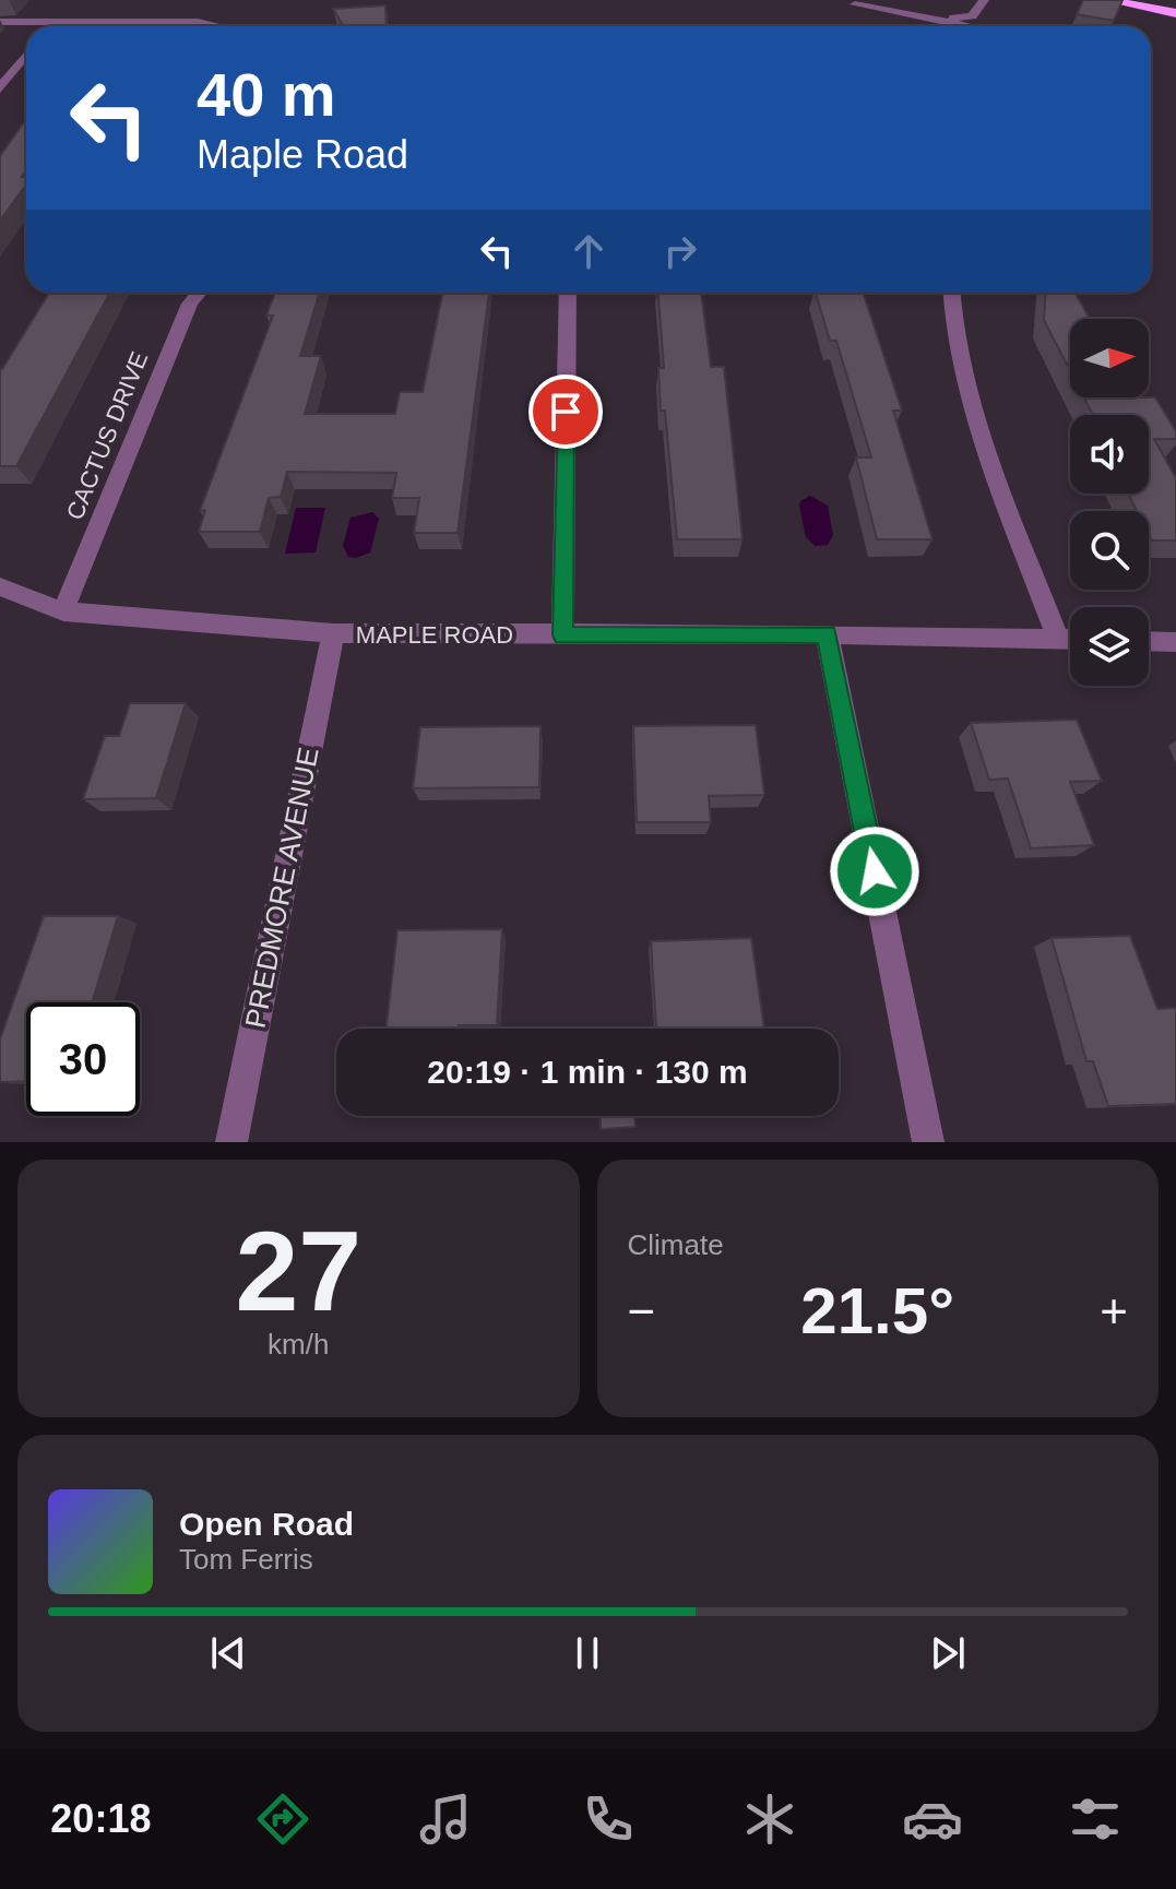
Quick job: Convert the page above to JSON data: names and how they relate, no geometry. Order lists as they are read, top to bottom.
{
  "streets": {
    "street": ["CACTUS DRIVE", "MAPLE ROAD", "PREDMORE AVENUE"]
  },
  "crossings": [
    ["CACTUS DRIVE", "MAPLE ROAD"],
    ["MAPLE ROAD", "PREDMORE AVENUE"]
  ],
  "north": "right",
  "page": {
    "turn": ["40 m", "Maple Road"],
    "limit": "30",
    "trip": "20:19 · 1 min · 130 m",
    "tile": [
      ["27", "km/h"],
      "Climate"
    ],
    "heat": ["−", "21.5°", "+"],
    "song": ["Open Road", "Tom Ferris"],
    "tabs": "20:18"
  }
}
